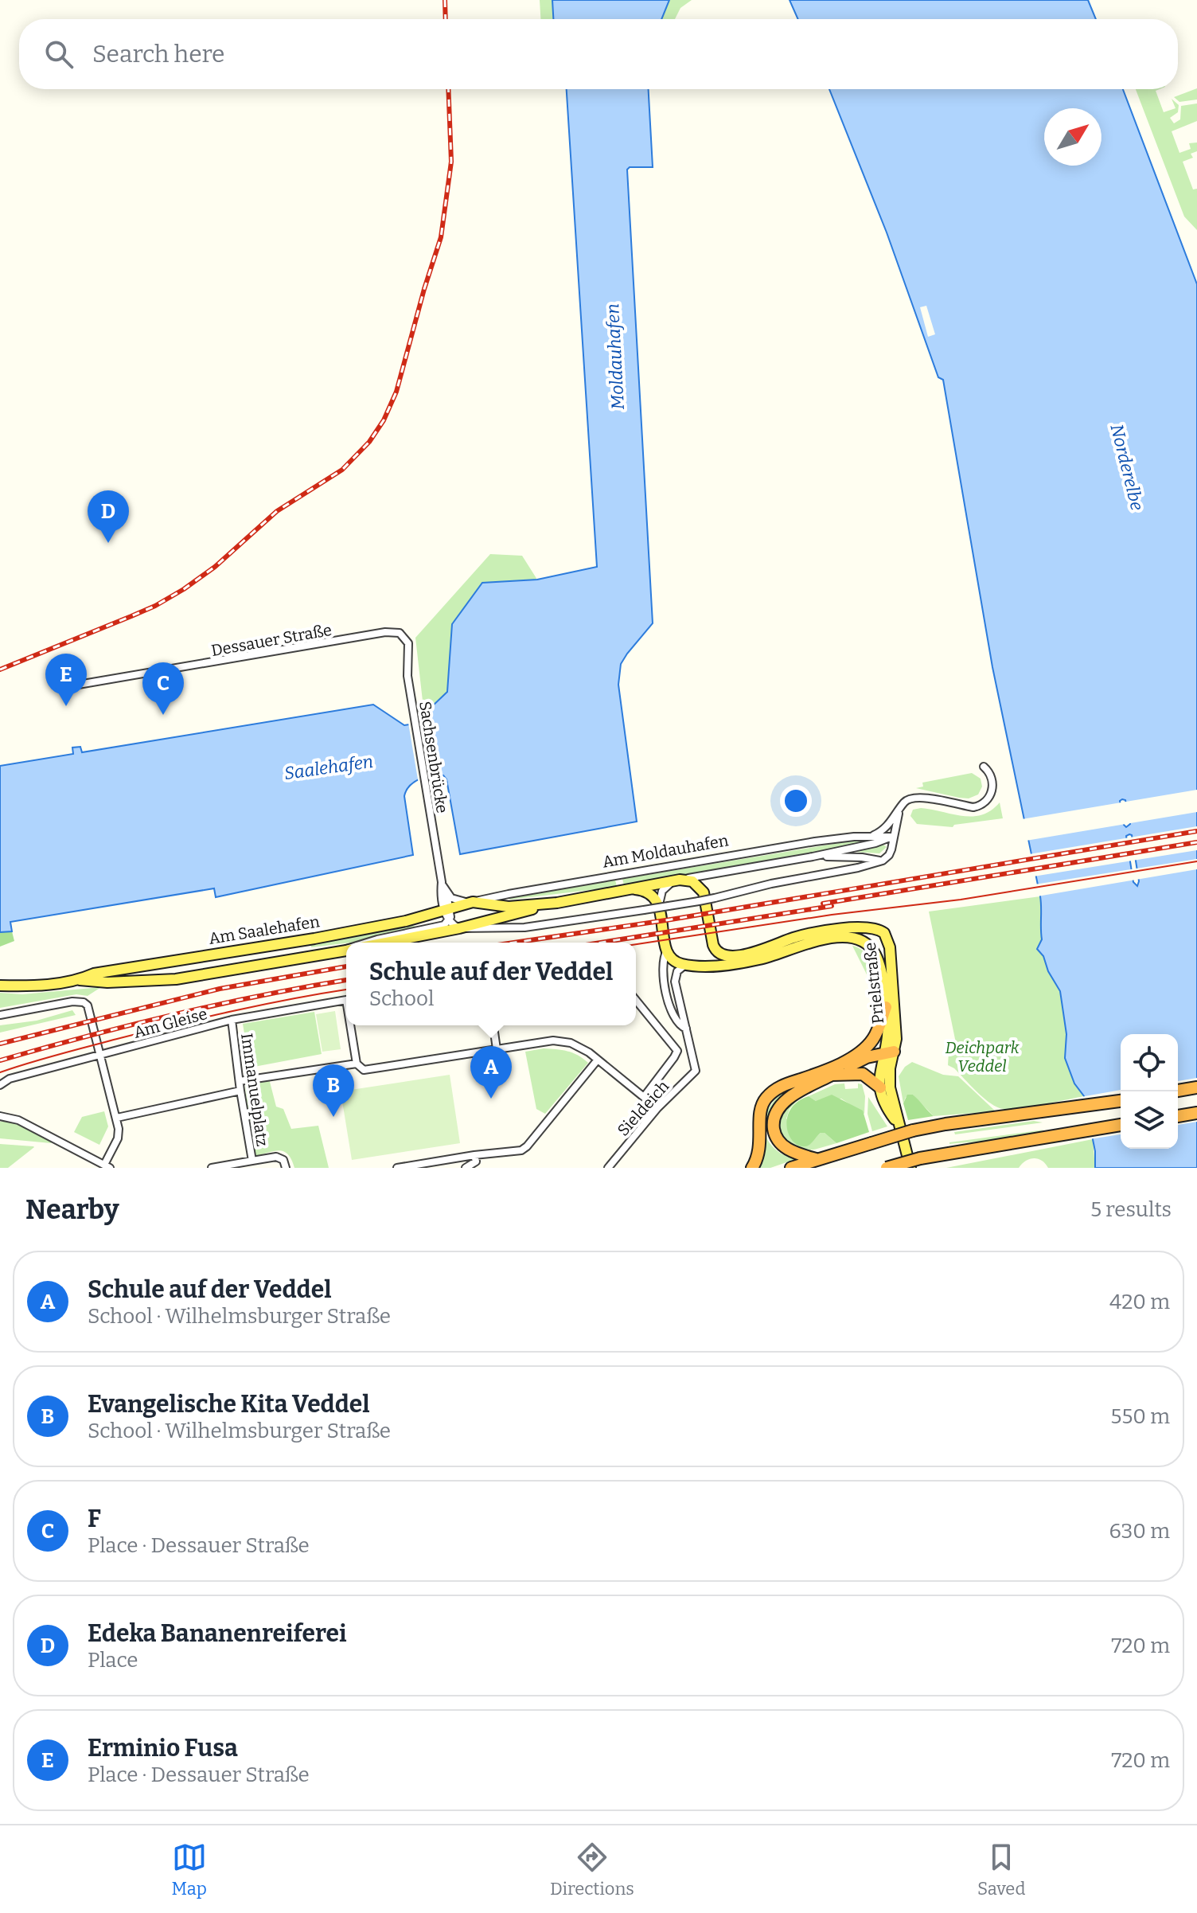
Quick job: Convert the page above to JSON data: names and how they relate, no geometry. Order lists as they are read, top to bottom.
{
  "streets": {
    "main road": ["Am Moldauhafen", "Am Saalehafen", "Prielstraße"],
    "street": [
      "Dessauer Straße",
      "Sachsenbrücke",
      "Am Gleise",
      "Immanuelplatz",
      "Sieldeich"
    ]
  },
  "crossings": [
    ["Dessauer Straße", "Sachsenbrücke"],
    ["Sachsenbrücke", "Am Moldauhafen"],
    ["Sachsenbrücke", "Am Saalehafen"],
    ["Am Moldauhafen", "Am Saalehafen"],
    ["Am Gleise", "Immanuelplatz"]
  ],
  "water": ["Moldauhafen", "Norderelbe", "Saalehafen"],
  "parks": ["Deichpark Veddel"],
  "north": "top right",
  "page": {
    "search": "Search here",
    "pins": [
      "D",
      "E",
      "C",
      "A",
      "B"
    ],
    "popup": ["Schule auf der Veddel", "School"],
    "heading": ["Nearby", "5 results"],
    "list": [
      {
        "mark": "A",
        "name": "Schule auf der Veddel",
        "note": "School · Wilhelmsburger Straße",
        "value": "420 m"
      },
      {
        "mark": "B",
        "name": "Evangelische Kita Veddel",
        "note": "School · Wilhelmsburger Straße",
        "value": "550 m"
      },
      {
        "mark": "C",
        "name": "F",
        "note": "Place · Dessauer Straße",
        "value": "630 m"
      },
      {
        "mark": "D",
        "name": "Edeka Bananenreiferei",
        "note": "Place",
        "value": "720 m"
      },
      {
        "mark": "E",
        "name": "Erminio Fusa",
        "note": "Place · Dessauer Straße",
        "value": "720 m"
      }
    ],
    "nav": ["Map", "Directions", "Saved"]
  }
}
